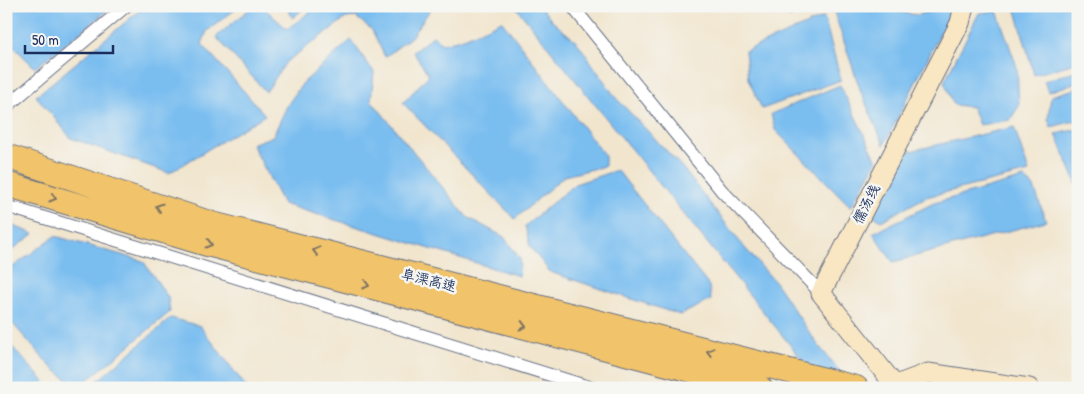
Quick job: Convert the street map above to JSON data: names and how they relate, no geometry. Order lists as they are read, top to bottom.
{
  "streets": {
    "highway": ["阜溧高速"],
    "street": ["儒汤线"]
  },
  "scale_bar": "50 m"
}
